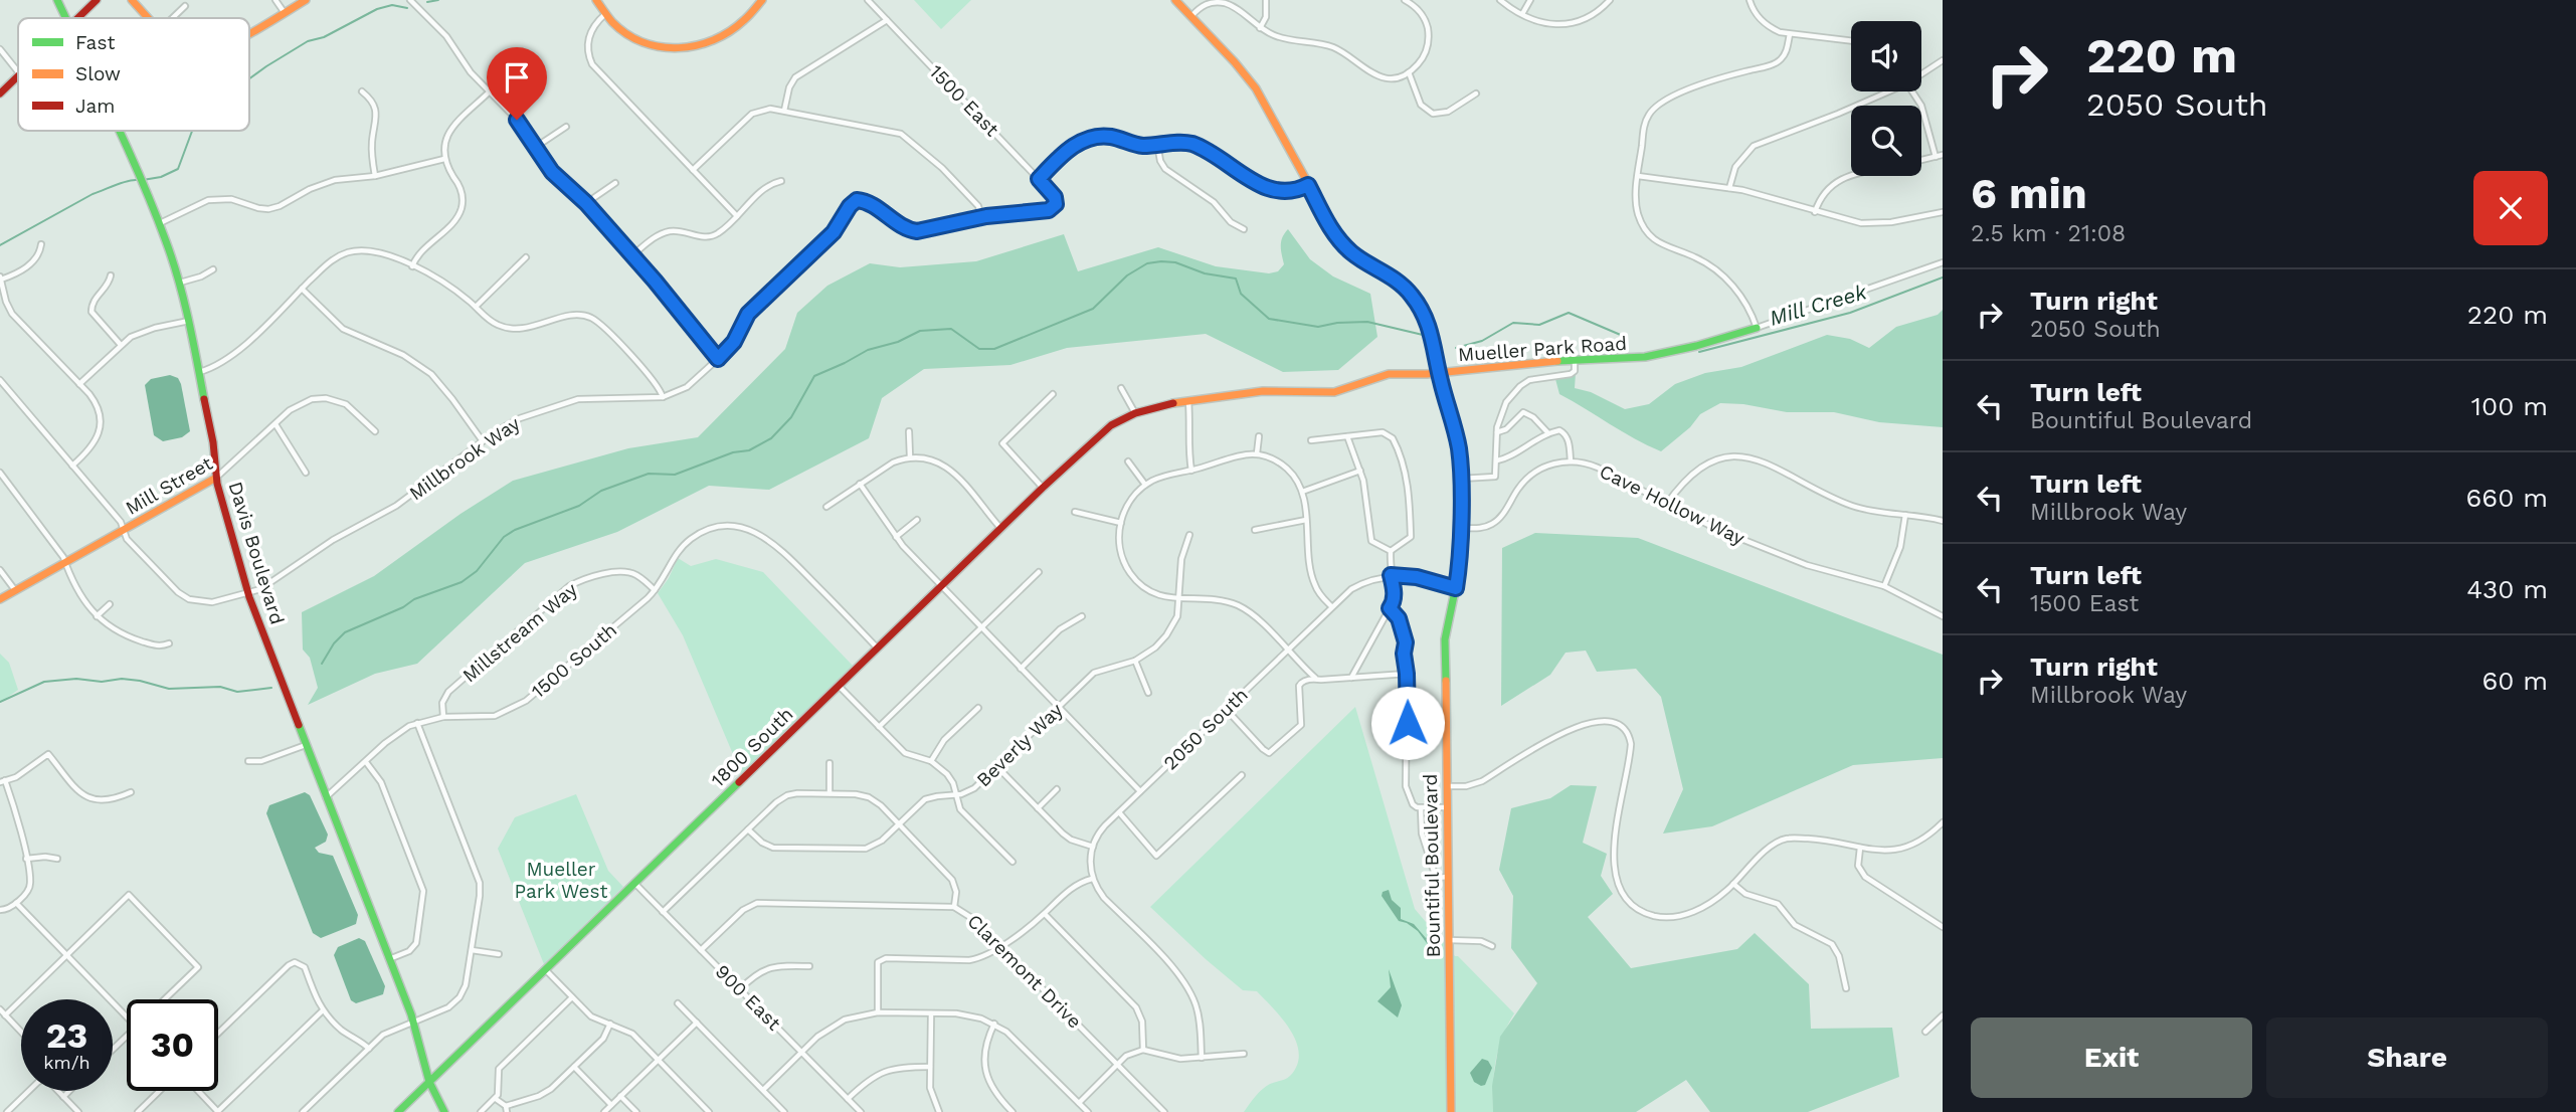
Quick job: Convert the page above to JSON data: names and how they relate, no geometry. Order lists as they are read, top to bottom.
{
  "streets": {
    "main road": [
      "Mueller Park Road",
      "Mill Street",
      "Davis Boulevard",
      "1800 South",
      "Bountiful Boulevard"
    ],
    "street": [
      "1500 East",
      "Millbrook Way",
      "Cave Hollow Way",
      "Millstream Way",
      "1500 South",
      "2050 South",
      "Beverly Way",
      "Claremont Drive",
      "900 East"
    ]
  },
  "crossings": [
    ["1500 East", "Millbrook Way"],
    ["Mueller Park Road", "1800 South"],
    ["Mueller Park Road", "Bountiful Boulevard"],
    ["Millbrook Way", "Mill Street"],
    ["Millbrook Way", "Davis Boulevard"],
    ["Mill Street", "Davis Boulevard"],
    ["Davis Boulevard", "1500 South"],
    ["Davis Boulevard", "1800 South"],
    ["Millstream Way", "1500 South"],
    ["1500 South", "1800 South"],
    ["2050 South", "Bountiful Boulevard"],
    ["1800 South", "900 East"],
    ["Claremont Drive", "900 East"]
  ],
  "water": ["Mill Creek"],
  "parks": ["Mueller Park West"],
  "legend": ["Fast", "Slow", "Jam"],
  "page": {
    "turn": ["220 m", "2050 South"],
    "heading": ["6 min", "2.5 km · 21:08"],
    "list": [
      {
        "name": "Turn right",
        "note": "2050 South",
        "value": "220 m"
      },
      {
        "name": "Turn left",
        "note": "Bountiful Boulevard",
        "value": "100 m"
      },
      {
        "name": "Turn left",
        "note": "Millbrook Way",
        "value": "660 m"
      },
      {
        "name": "Turn left",
        "note": "1500 East",
        "value": "430 m"
      },
      {
        "name": "Turn right",
        "note": "Millbrook Way",
        "value": "60 m"
      }
    ],
    "speed": "23 km/h",
    "limit": "30",
    "buttons": ["Exit", "Share"]
  }
}
